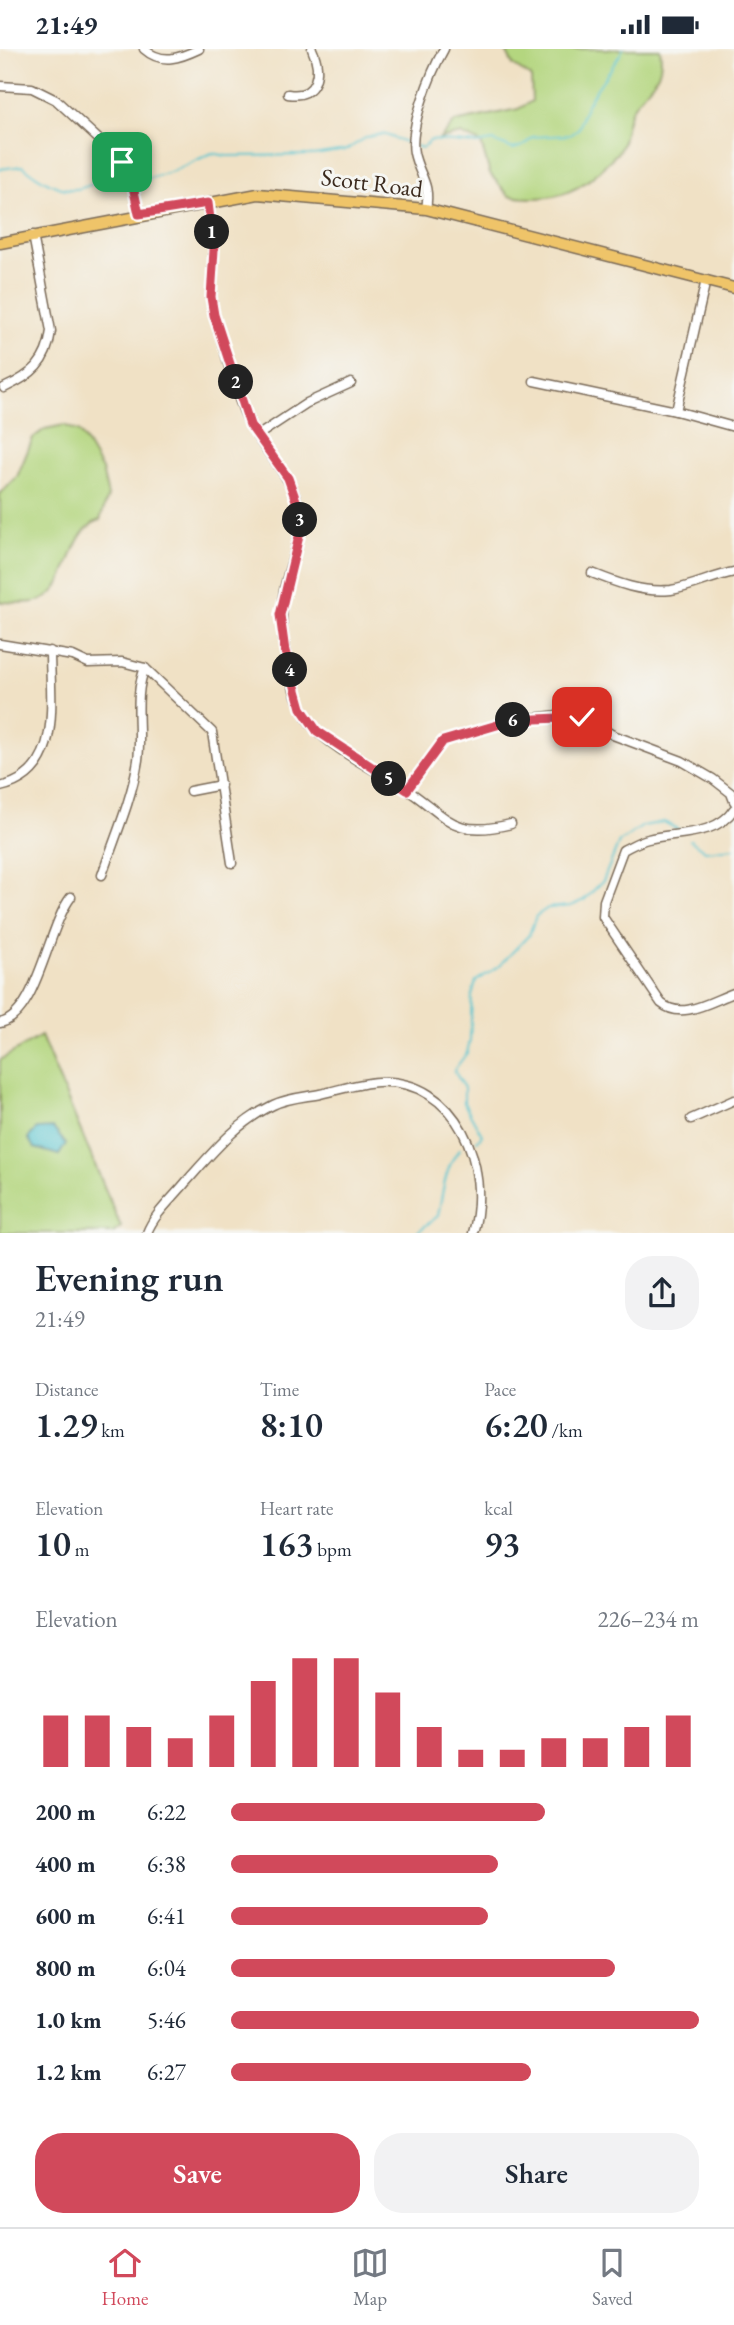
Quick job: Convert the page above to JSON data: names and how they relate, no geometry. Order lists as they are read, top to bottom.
{
  "streets": {
    "main road": ["Scott Road"]
  },
  "page": {
    "status": "21:49",
    "pins": [
      "1",
      "2",
      "3",
      "4",
      "6",
      "5"
    ],
    "heading": ["Evening run", "21:49"],
    "stats": [
      ["Distance", "1.29 km"],
      ["Time", "8:10"],
      ["Pace", "6:20 /km"],
      ["Elevation", "10 m"],
      ["Heart rate", "163 bpm"],
      ["kcal", "93"]
    ],
    "chart": ["Elevation", "226–234 m"],
    "list": [
      {
        "name": "200 m",
        "note": "6:22"
      },
      {
        "name": "400 m",
        "note": "6:38"
      },
      {
        "name": "600 m",
        "note": "6:41"
      },
      {
        "name": "800 m",
        "note": "6:04"
      },
      {
        "name": "1.0 km",
        "note": "5:46"
      },
      {
        "name": "1.2 km",
        "note": "6:27"
      }
    ],
    "buttons": ["Save", "Share"],
    "tabs": ["Home", "Map", "Saved"]
  }
}
